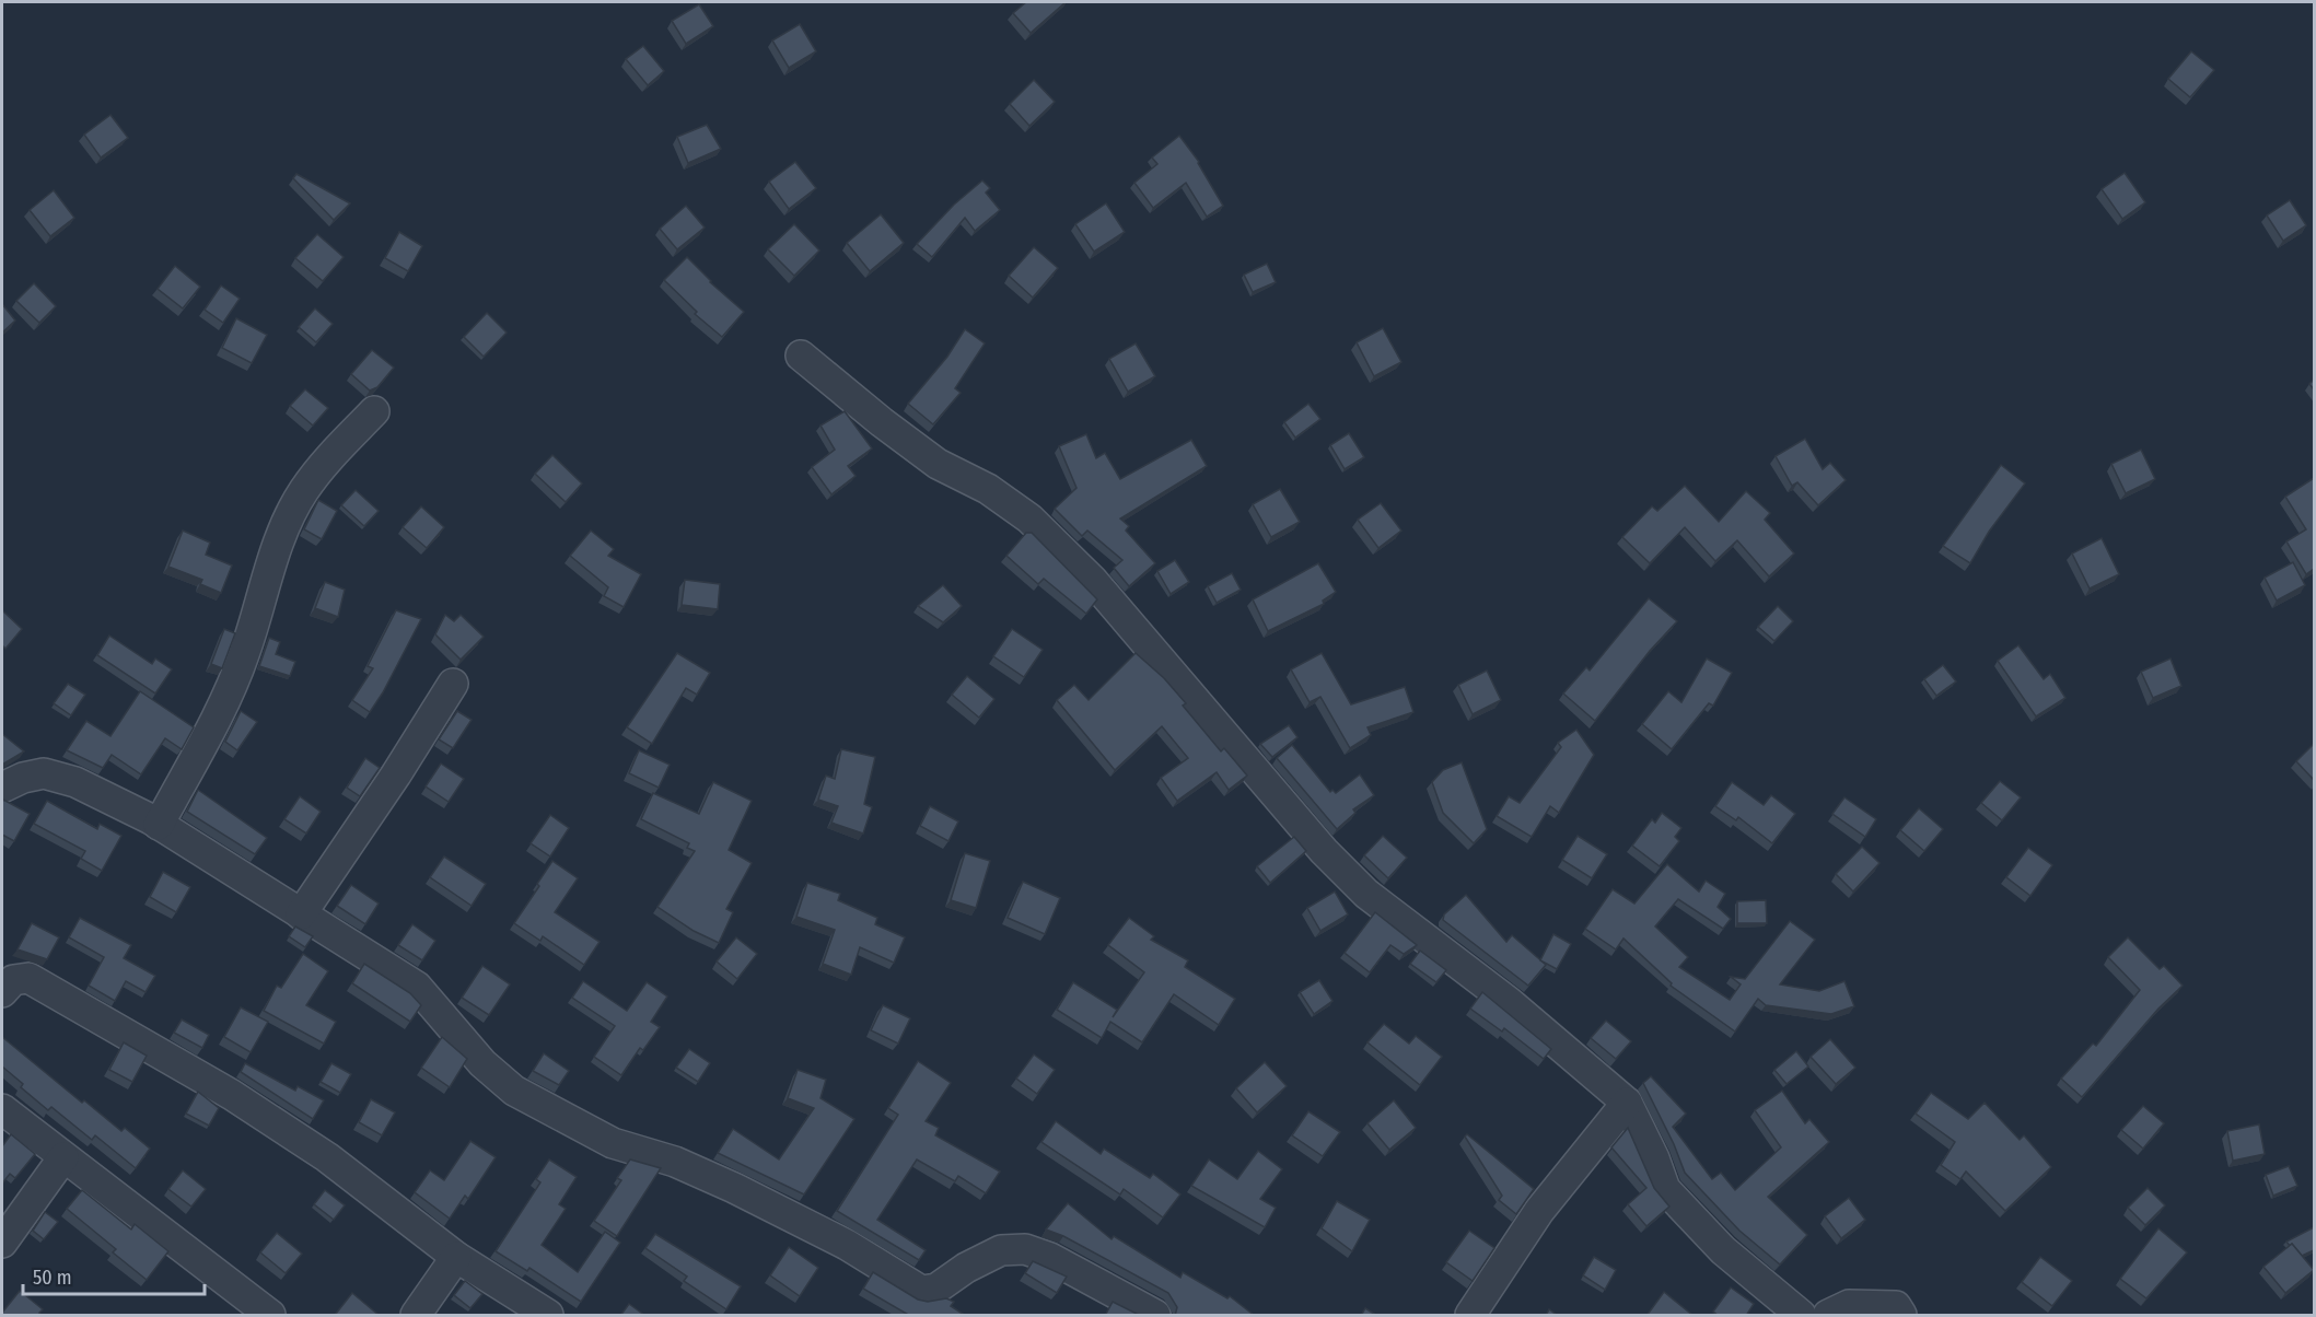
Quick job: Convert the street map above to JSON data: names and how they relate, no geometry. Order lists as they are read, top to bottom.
{
  "scale_bar": "50 m"
}
